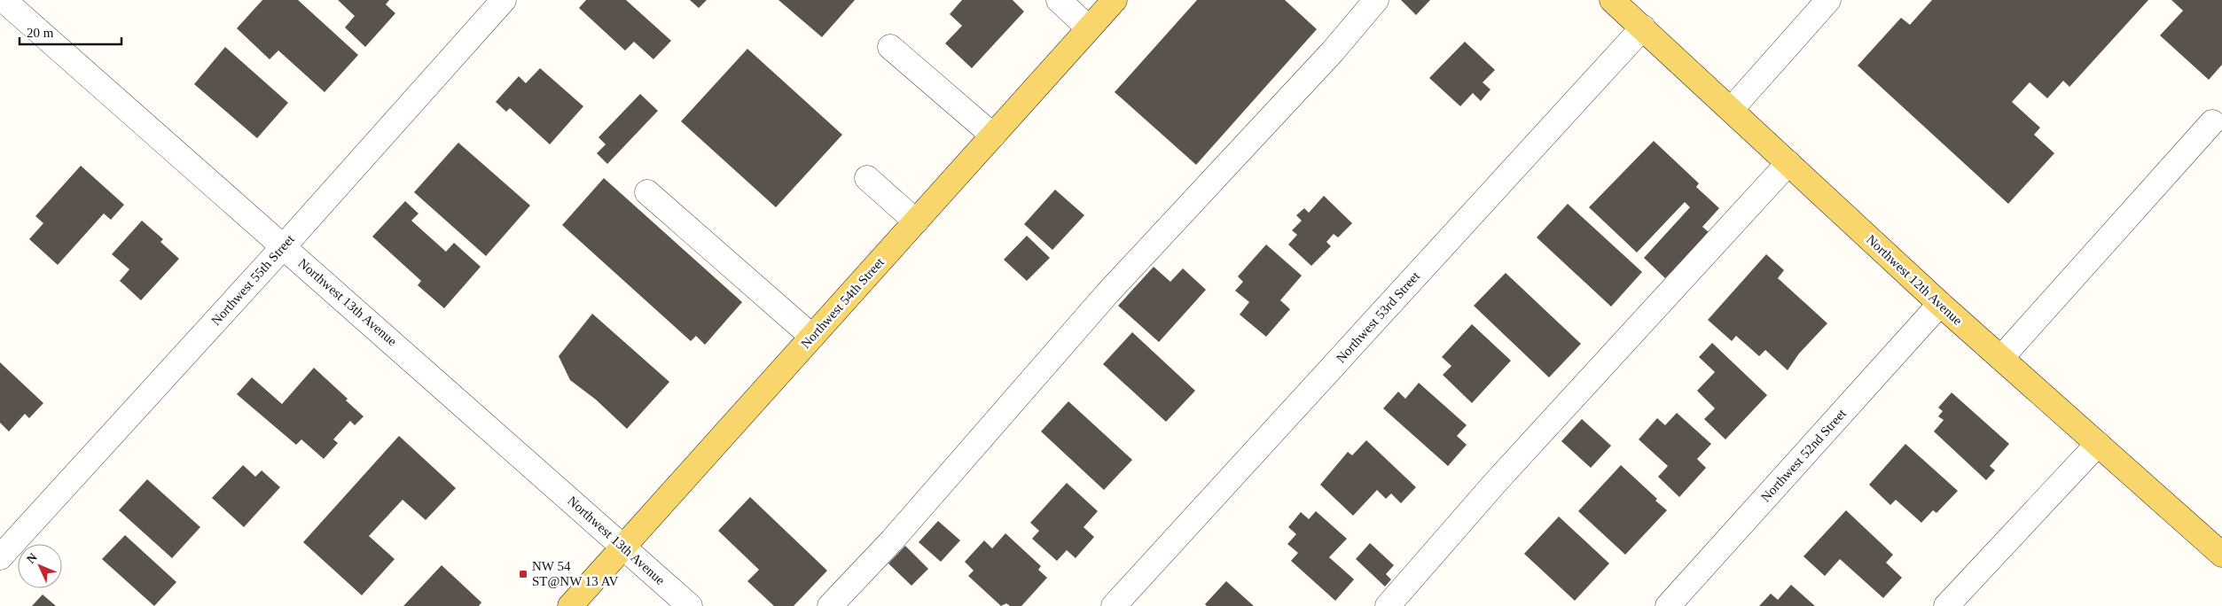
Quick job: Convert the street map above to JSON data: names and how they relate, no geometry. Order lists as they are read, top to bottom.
{
  "streets": {
    "main road": ["Northwest 12th Avenue", "Northwest 54th Street"],
    "street": [
      "Northwest 55th Street",
      "Northwest 13th Avenue",
      "Northwest 53rd Street",
      "Northwest 52nd Street"
    ]
  },
  "crossings": [
    ["Northwest 55th Street", "Northwest 13th Avenue"],
    ["Northwest 12th Avenue", "Northwest 53rd Street"],
    ["Northwest 12th Avenue", "Northwest 52nd Street"],
    ["Northwest 13th Avenue", "Northwest 54th Street"]
  ],
  "places": {
    "transit": ["NW 54 ST@NW 13 AV"]
  },
  "scale_bar": "20 m",
  "north": "top left"
}
